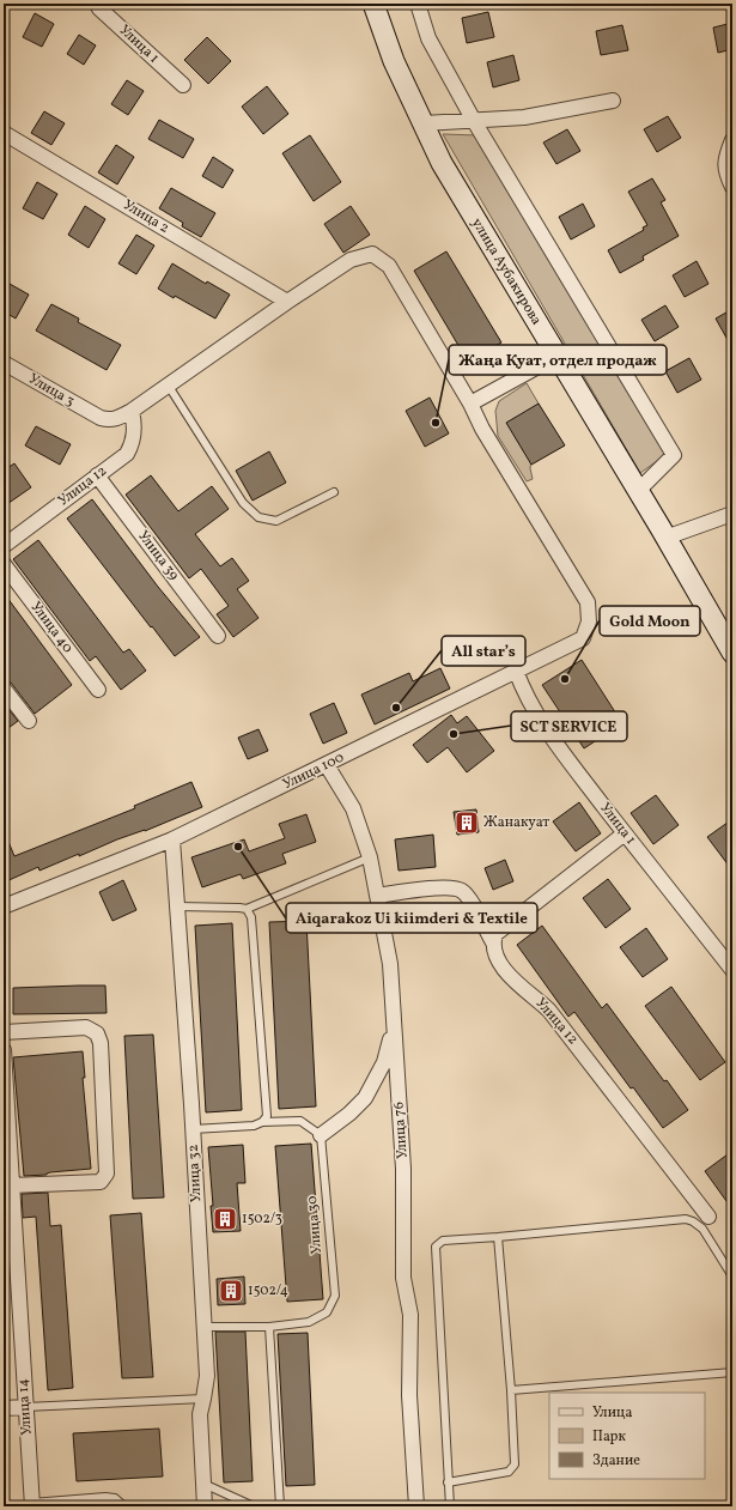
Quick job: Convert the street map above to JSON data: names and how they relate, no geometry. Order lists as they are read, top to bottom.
{
  "streets": {
    "main road": ["улица Аубакирова"],
    "street": [
      "Улица 1",
      "Улица 2",
      "Улица 3",
      "Улица 12",
      "Улица 39",
      "Улица 40",
      "Улица 100",
      "Улица 76",
      "Улица 32",
      "Улица 14"
    ],
    "lane": ["Улица 30"]
  },
  "crossings": [
    ["Улица 1", "Улица 100"],
    ["Улица 3", "Улица 12"],
    ["Улица 12", "Улица 39"],
    ["Улица 12", "Улица 76"],
    ["Улица 100", "Улица 76"],
    ["Улица 100", "Улица 32"],
    ["Улица 32", "Улица 30"]
  ],
  "places": {
    "other": [
      "Жаңа Қуат, отдел продаж",
      "Gold Moon",
      "All star’s",
      "SCT SERVICE",
      "Aiqarakoz Ui kiimderi & Textile"
    ],
    "building": ["Жанакуат", "1502/3", "1502/4"]
  },
  "legend": ["Улица", "Парк", "Здание"]
}
